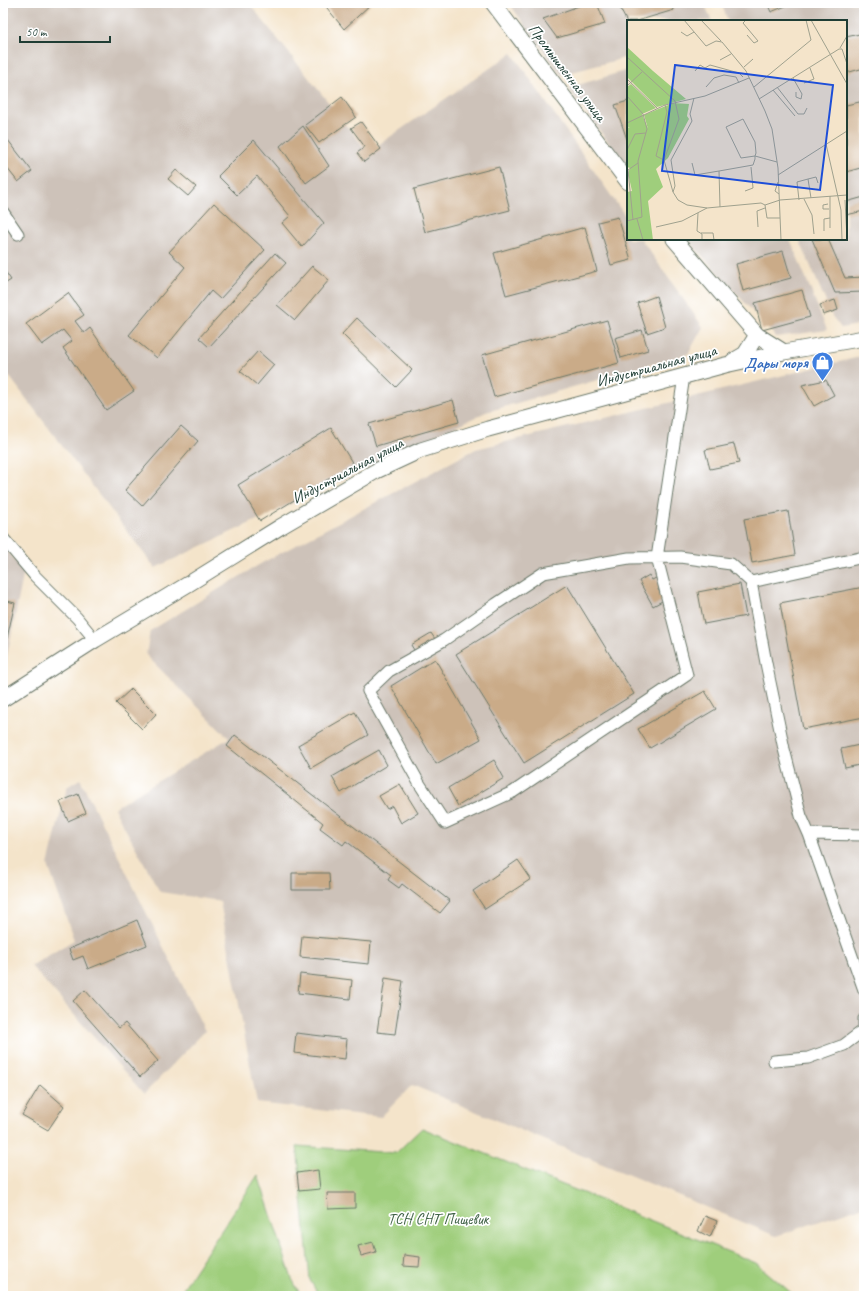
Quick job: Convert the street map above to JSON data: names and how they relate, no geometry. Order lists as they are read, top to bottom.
{
  "streets": {
    "main road": ["Промышленная улица", "Индустриальная улица"]
  },
  "parks": ["ТСН СНТ Пищевик"],
  "places": {
    "shop": ["Дары моря"]
  },
  "scale_bar": "50 m"
}
